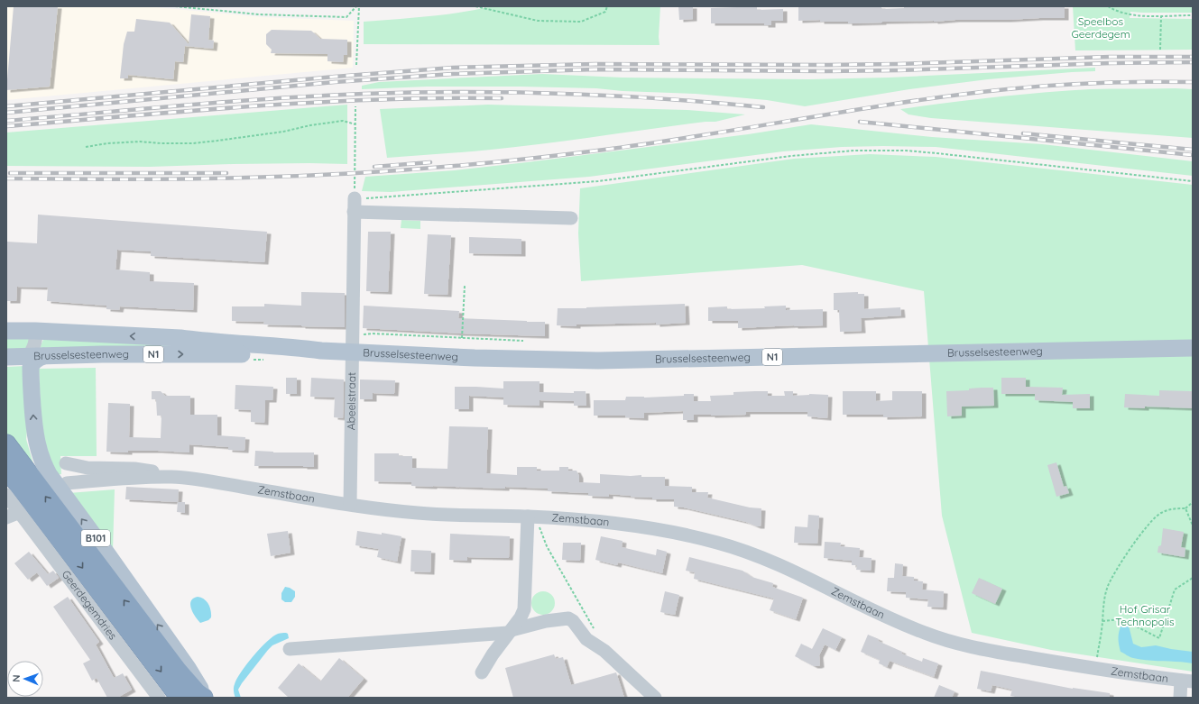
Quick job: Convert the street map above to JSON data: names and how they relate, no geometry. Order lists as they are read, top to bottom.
{
  "streets": {
    "highway": ["B101"],
    "main road": ["Brusselsesteenweg", "N1"],
    "street": ["Abeelstraat", "Zemstbaan", "Geerdegemdries"]
  },
  "crossings": [
    ["Brusselsesteenweg", "Abeelstraat"],
    ["Brusselsesteenweg", "B101"],
    ["Abeelstraat", "Zemstbaan"]
  ],
  "parks": ["Speelbos Geerdegem", "Hof Grisar Technopolis"],
  "north": "left"
}
